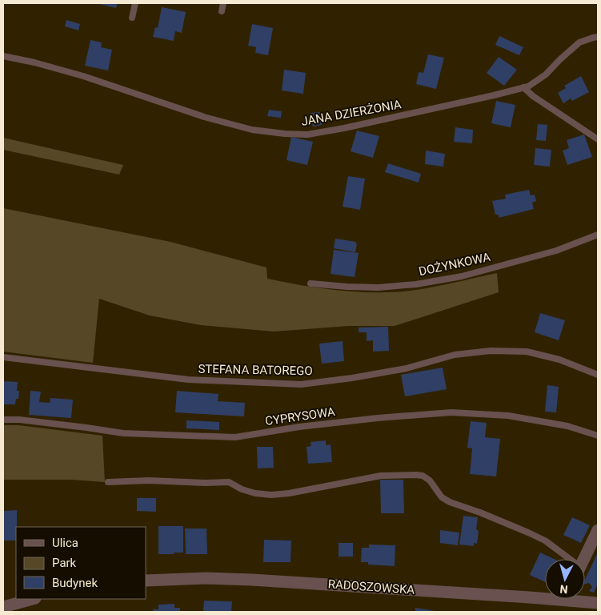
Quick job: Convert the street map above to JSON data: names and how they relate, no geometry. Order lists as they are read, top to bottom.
{
  "streets": {
    "street": ["RADOSZOWSKA"],
    "lane": [
      "JANA DZIERŻONIA",
      "DOŻYNKOWA",
      "STEFANA BATOREGO",
      "CYPRYSOWA"
    ]
  },
  "legend": ["Ulica", "Park", "Budynek"],
  "north": "bottom"
}
